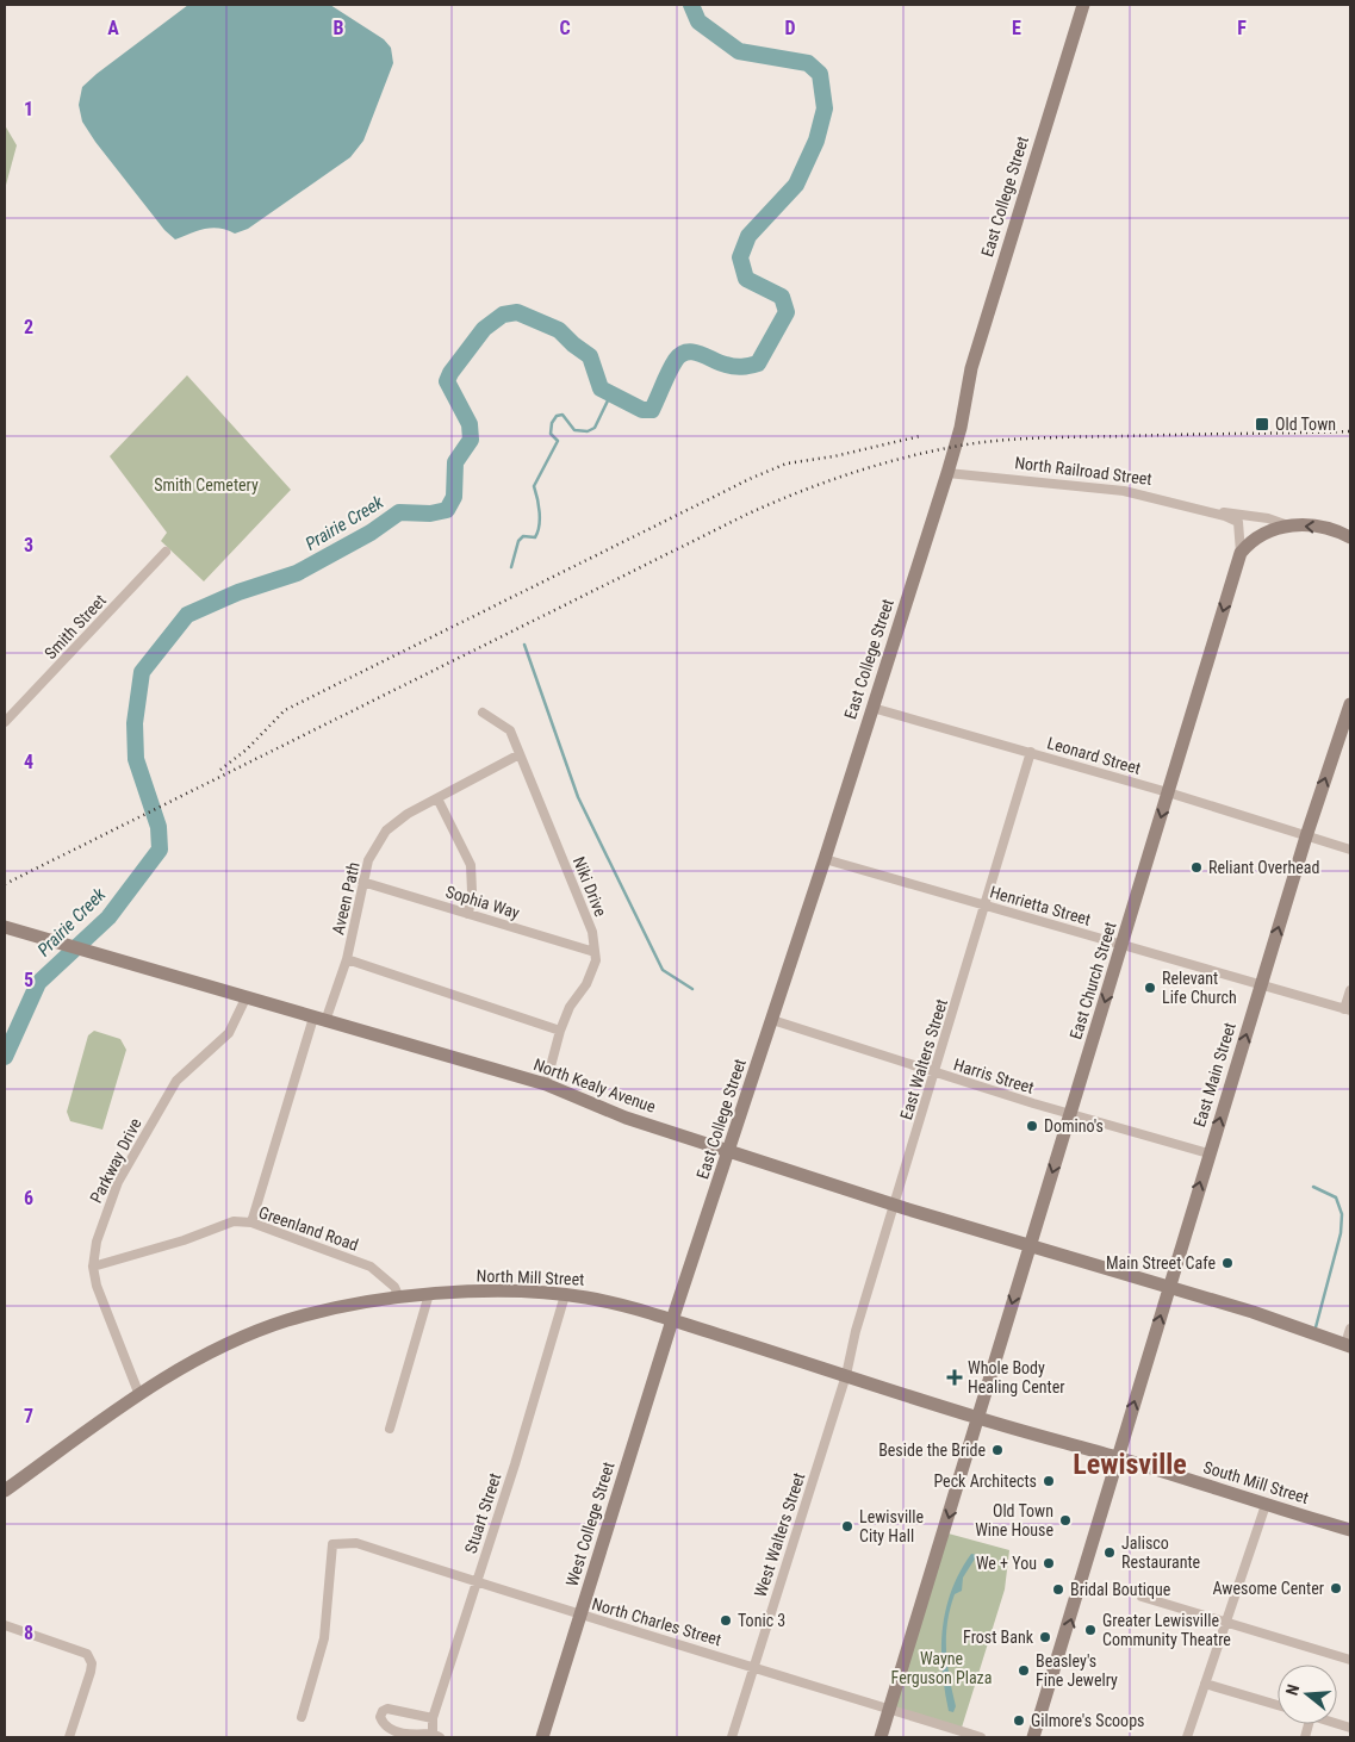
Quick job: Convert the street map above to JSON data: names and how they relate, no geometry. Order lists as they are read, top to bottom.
{
  "streets": {
    "main road": [
      "East College Street",
      "North Railroad Street",
      "East Church Street",
      "East Main Street",
      "North Kealy Avenue",
      "North Mill Street",
      "South Mill Street",
      "West College Street"
    ],
    "street": [
      "Smith Street",
      "Leonard Street",
      "Niki Drive",
      "Aveen Path",
      "Sophia Way",
      "Henrietta Street",
      "East Walters Street",
      "Harris Street",
      "Parkway Drive",
      "Greenland Road",
      "Stuart Street",
      "West Walters Street",
      "North Charles Street"
    ]
  },
  "crossings": [
    ["East College Street", "North Railroad Street"],
    ["East College Street", "Leonard Street"],
    ["East College Street", "Henrietta Street"],
    ["East College Street", "Harris Street"],
    ["East College Street", "North Kealy Avenue"],
    ["East College Street", "North Mill Street"],
    ["East College Street", "West College Street"],
    ["North Railroad Street", "East Church Street"],
    ["Leonard Street", "East Church Street"],
    ["Leonard Street", "East Walters Street"],
    ["Leonard Street", "East Main Street"],
    ["Niki Drive", "Aveen Path"],
    ["Niki Drive", "Sophia Way"],
    ["Niki Drive", "North Kealy Avenue"],
    ["Aveen Path", "Sophia Way"],
    ["Aveen Path", "North Kealy Avenue"],
    ["Aveen Path", "Greenland Road"],
    ["Henrietta Street", "East Church Street"],
    ["Henrietta Street", "East Walters Street"],
    ["Henrietta Street", "East Main Street"],
    ["East Church Street", "Harris Street"],
    ["East Church Street", "North Kealy Avenue"],
    ["East Church Street", "North Mill Street"],
    ["East Church Street", "North Charles Street"],
    ["East Walters Street", "Harris Street"],
    ["East Walters Street", "North Kealy Avenue"],
    ["East Walters Street", "North Mill Street"],
    ["East Walters Street", "West Walters Street"],
    ["East Main Street", "Harris Street"],
    ["East Main Street", "North Kealy Avenue"],
    ["East Main Street", "North Mill Street"],
    ["East Main Street", "South Mill Street"],
    ["North Kealy Avenue", "Parkway Drive"],
    ["Parkway Drive", "Greenland Road"],
    ["Parkway Drive", "North Mill Street"],
    ["Greenland Road", "North Mill Street"],
    ["North Mill Street", "South Mill Street"],
    ["North Mill Street", "Stuart Street"],
    ["North Mill Street", "West College Street"],
    ["North Mill Street", "West Walters Street"],
    ["Stuart Street", "North Charles Street"],
    ["West College Street", "North Charles Street"],
    ["West Walters Street", "North Charles Street"]
  ],
  "one_way": ["East Church Street", "East Main Street"],
  "districts": ["Lewisville"],
  "water": ["Prairie Creek"],
  "parks": ["Smith Cemetery", "Wayne Ferguson Plaza"],
  "places": {
    "transit": ["Old Town"],
    "other": [
      "Reliant Overhead",
      "Relevant Life Church",
      "Domino's",
      "Main Street Cafe",
      "Beside the Bride",
      "Peck Architects",
      "Old Town Wine House",
      "Lewisville City Hall",
      "Jalisco Restaurante",
      "We + You",
      "Awesome Center",
      "Bridal Boutique",
      "Tonic 3",
      "Greater Lewisville Community Theatre",
      "Frost Bank",
      "Beasley's Fine Jewelry",
      "Gilmore's Scoops"
    ],
    "health": ["Whole Body Healing Center"]
  },
  "north": "left",
  "grid": {
    "columns": [
      "A",
      "B",
      "C",
      "D",
      "E",
      "F"
    ],
    "rows": [
      "1",
      "2",
      "3",
      "4",
      "5",
      "6",
      "7",
      "8"
    ]
  }
}
